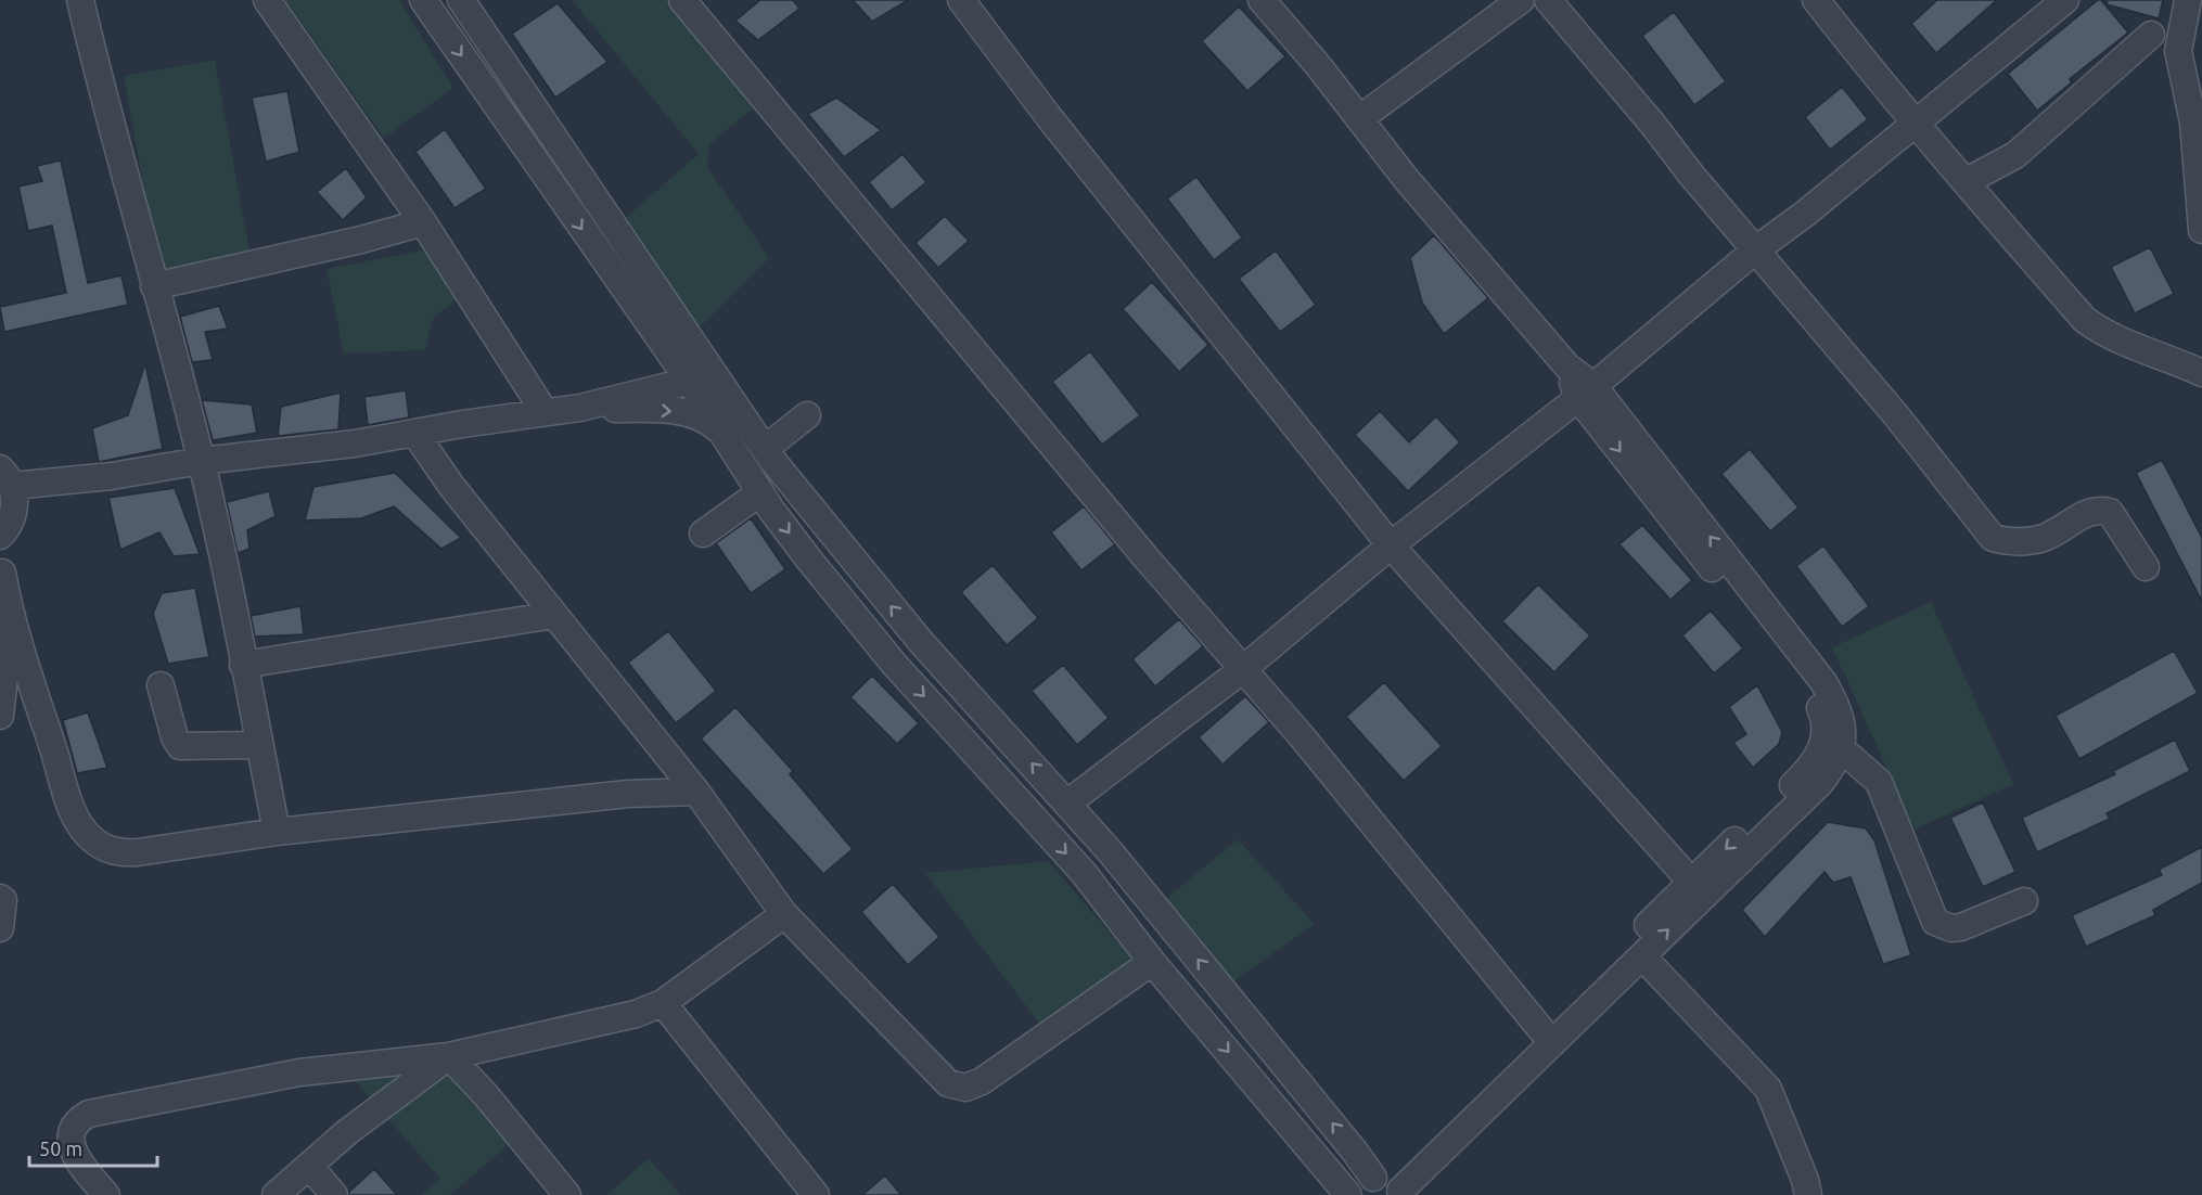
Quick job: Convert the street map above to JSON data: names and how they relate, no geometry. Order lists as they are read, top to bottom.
{
  "scale_bar": "50 m"
}
